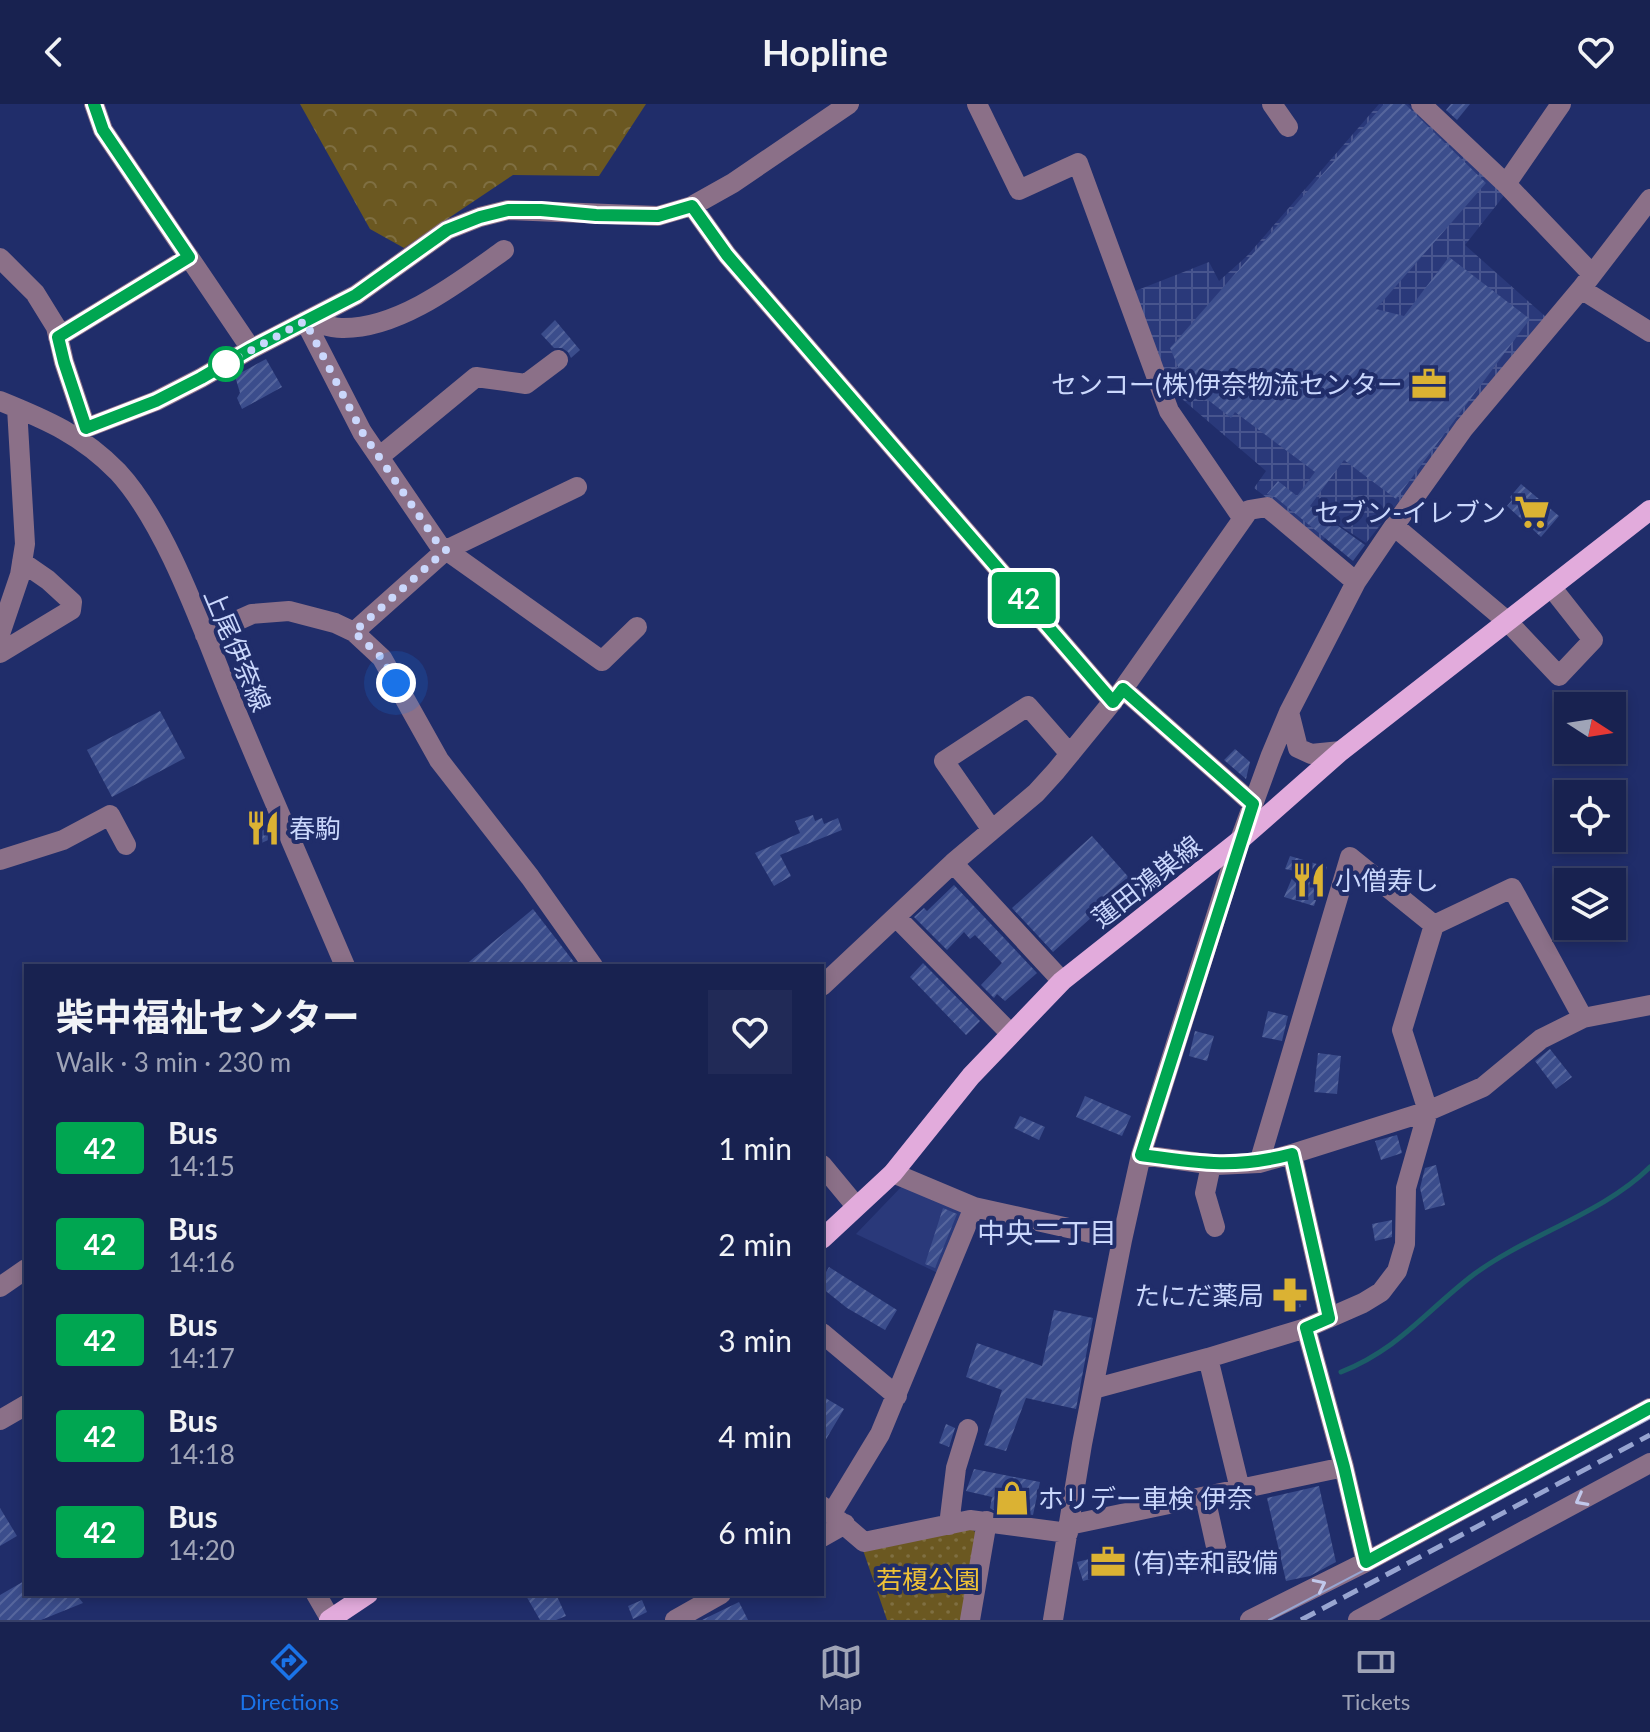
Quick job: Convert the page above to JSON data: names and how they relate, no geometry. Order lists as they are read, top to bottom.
{
  "streets": {
    "main road": ["蓮田鴻巣線"],
    "street": ["上尾伊奈線"]
  },
  "districts": ["中央二丁目"],
  "parks": ["若榎公園"],
  "places": {
    "office": ["センコー(株)伊奈物流センター", "(有)幸和設備"],
    "supermarket": ["セブン-イレブン"],
    "restaurant": ["春駒", "小僧寿し"],
    "pharmacy": ["たにだ薬局"],
    "shop": ["ホリデー車検 伊奈"]
  },
  "lines": ["bus line 42"],
  "north": "right",
  "page": {
    "header": "Hopline",
    "on_map": "42",
    "heading": ["柴中福祉センター", "Walk · 3 min · 230 m"],
    "list": [
      {
        "mark": "42",
        "name": "Bus",
        "note": "14:15",
        "value": "1 min"
      },
      {
        "mark": "42",
        "name": "Bus",
        "note": "14:16",
        "value": "2 min"
      },
      {
        "mark": "42",
        "name": "Bus",
        "note": "14:17",
        "value": "3 min"
      },
      {
        "mark": "42",
        "name": "Bus",
        "note": "14:18",
        "value": "4 min"
      },
      {
        "mark": "42",
        "name": "Bus",
        "note": "14:20",
        "value": "6 min"
      }
    ],
    "tabs": ["Directions", "Map", "Tickets"]
  }
}
